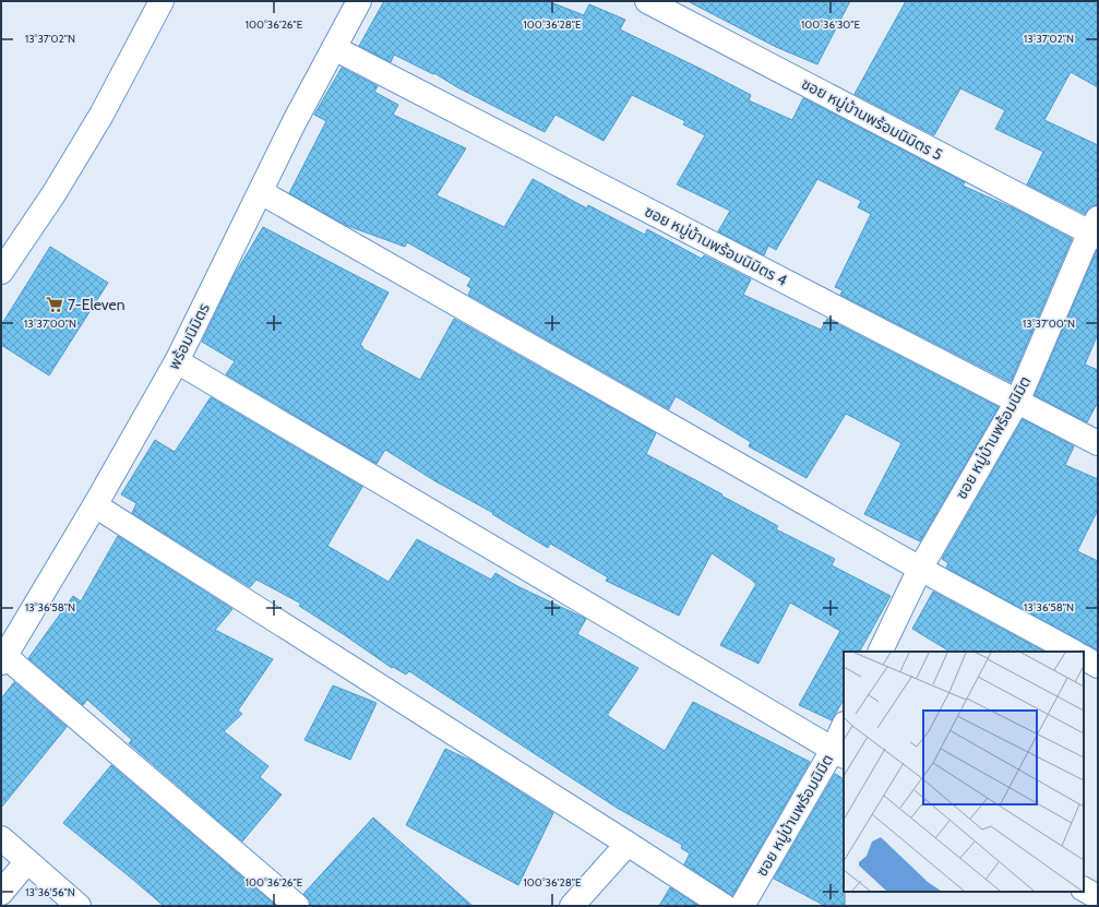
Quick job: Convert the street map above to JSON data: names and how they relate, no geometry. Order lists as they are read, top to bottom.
{
  "streets": {
    "street": [
      "ซอย หมู่บ้านพร้อมนิมิตร 5",
      "ซอย หมู่บ้านพร้อมนิมิตร 4",
      "พร้อมนิมิตร",
      "ซอย หมู่บ้านพร้อมนิมิต"
    ]
  },
  "crossings": [
    ["ซอย หมู่บ้านพร้อมนิมิตร 5", "ซอย หมู่บ้านพร้อมนิมิต"],
    ["ซอย หมู่บ้านพร้อมนิมิตร 4", "พร้อมนิมิตร"],
    ["ซอย หมู่บ้านพร้อมนิมิตร 4", "ซอย หมู่บ้านพร้อมนิมิต"]
  ],
  "places": {
    "supermarket": ["7-Eleven"]
  },
  "coordinates": [
    "100°36'26\"E",
    "100°36'28\"E",
    "100°36'30\"E",
    "13°37'02\"N",
    "13°37'00\"N",
    "13°36'58\"N",
    "13°36'56\"N"
  ]
}
